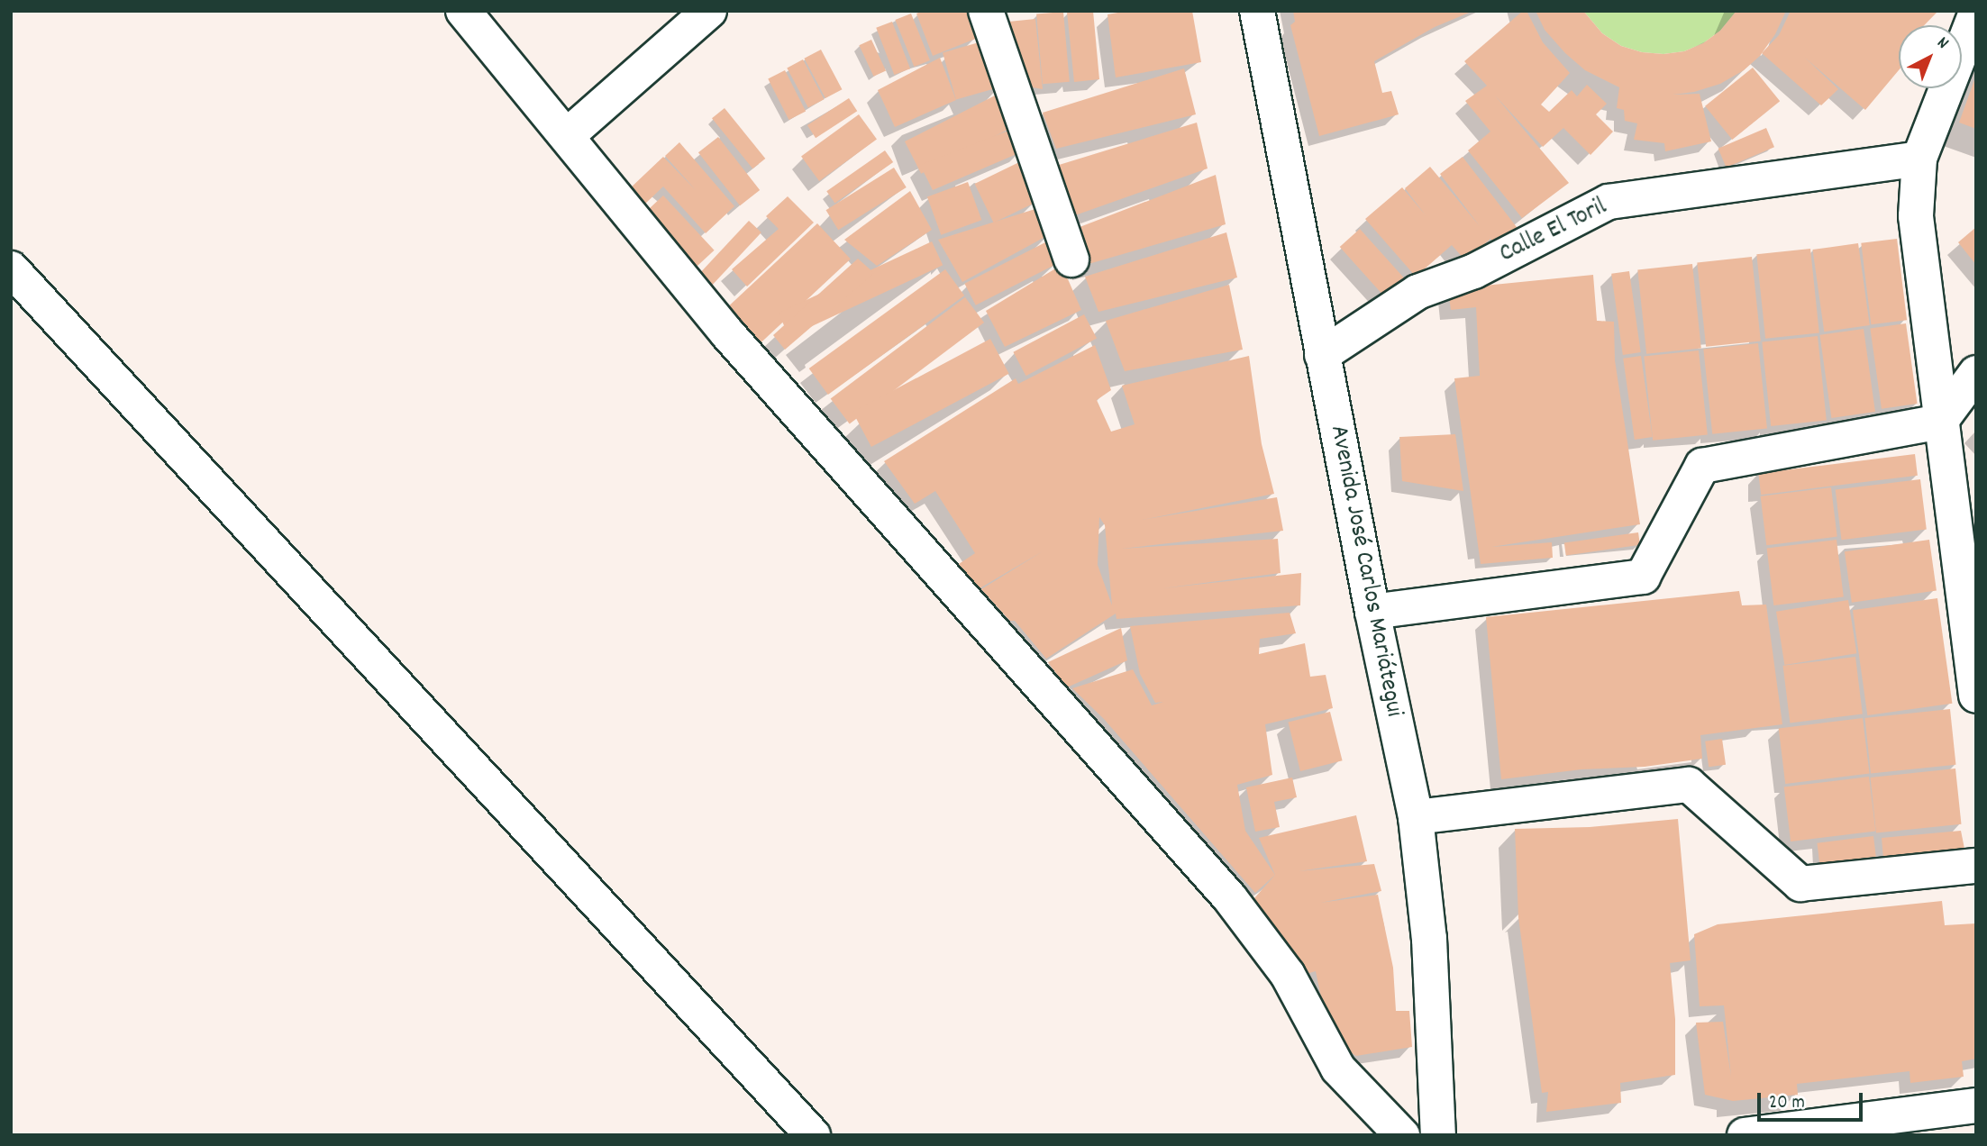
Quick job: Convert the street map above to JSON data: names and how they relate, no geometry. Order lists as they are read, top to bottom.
{
  "streets": {
    "street": ["Calle El Toril", "Avenida José Carlos Mariátegui"]
  },
  "crossings": [
    ["Calle El Toril", "Avenida José Carlos Mariátegui"]
  ],
  "scale_bar": "20 m",
  "north": "top right"
}
